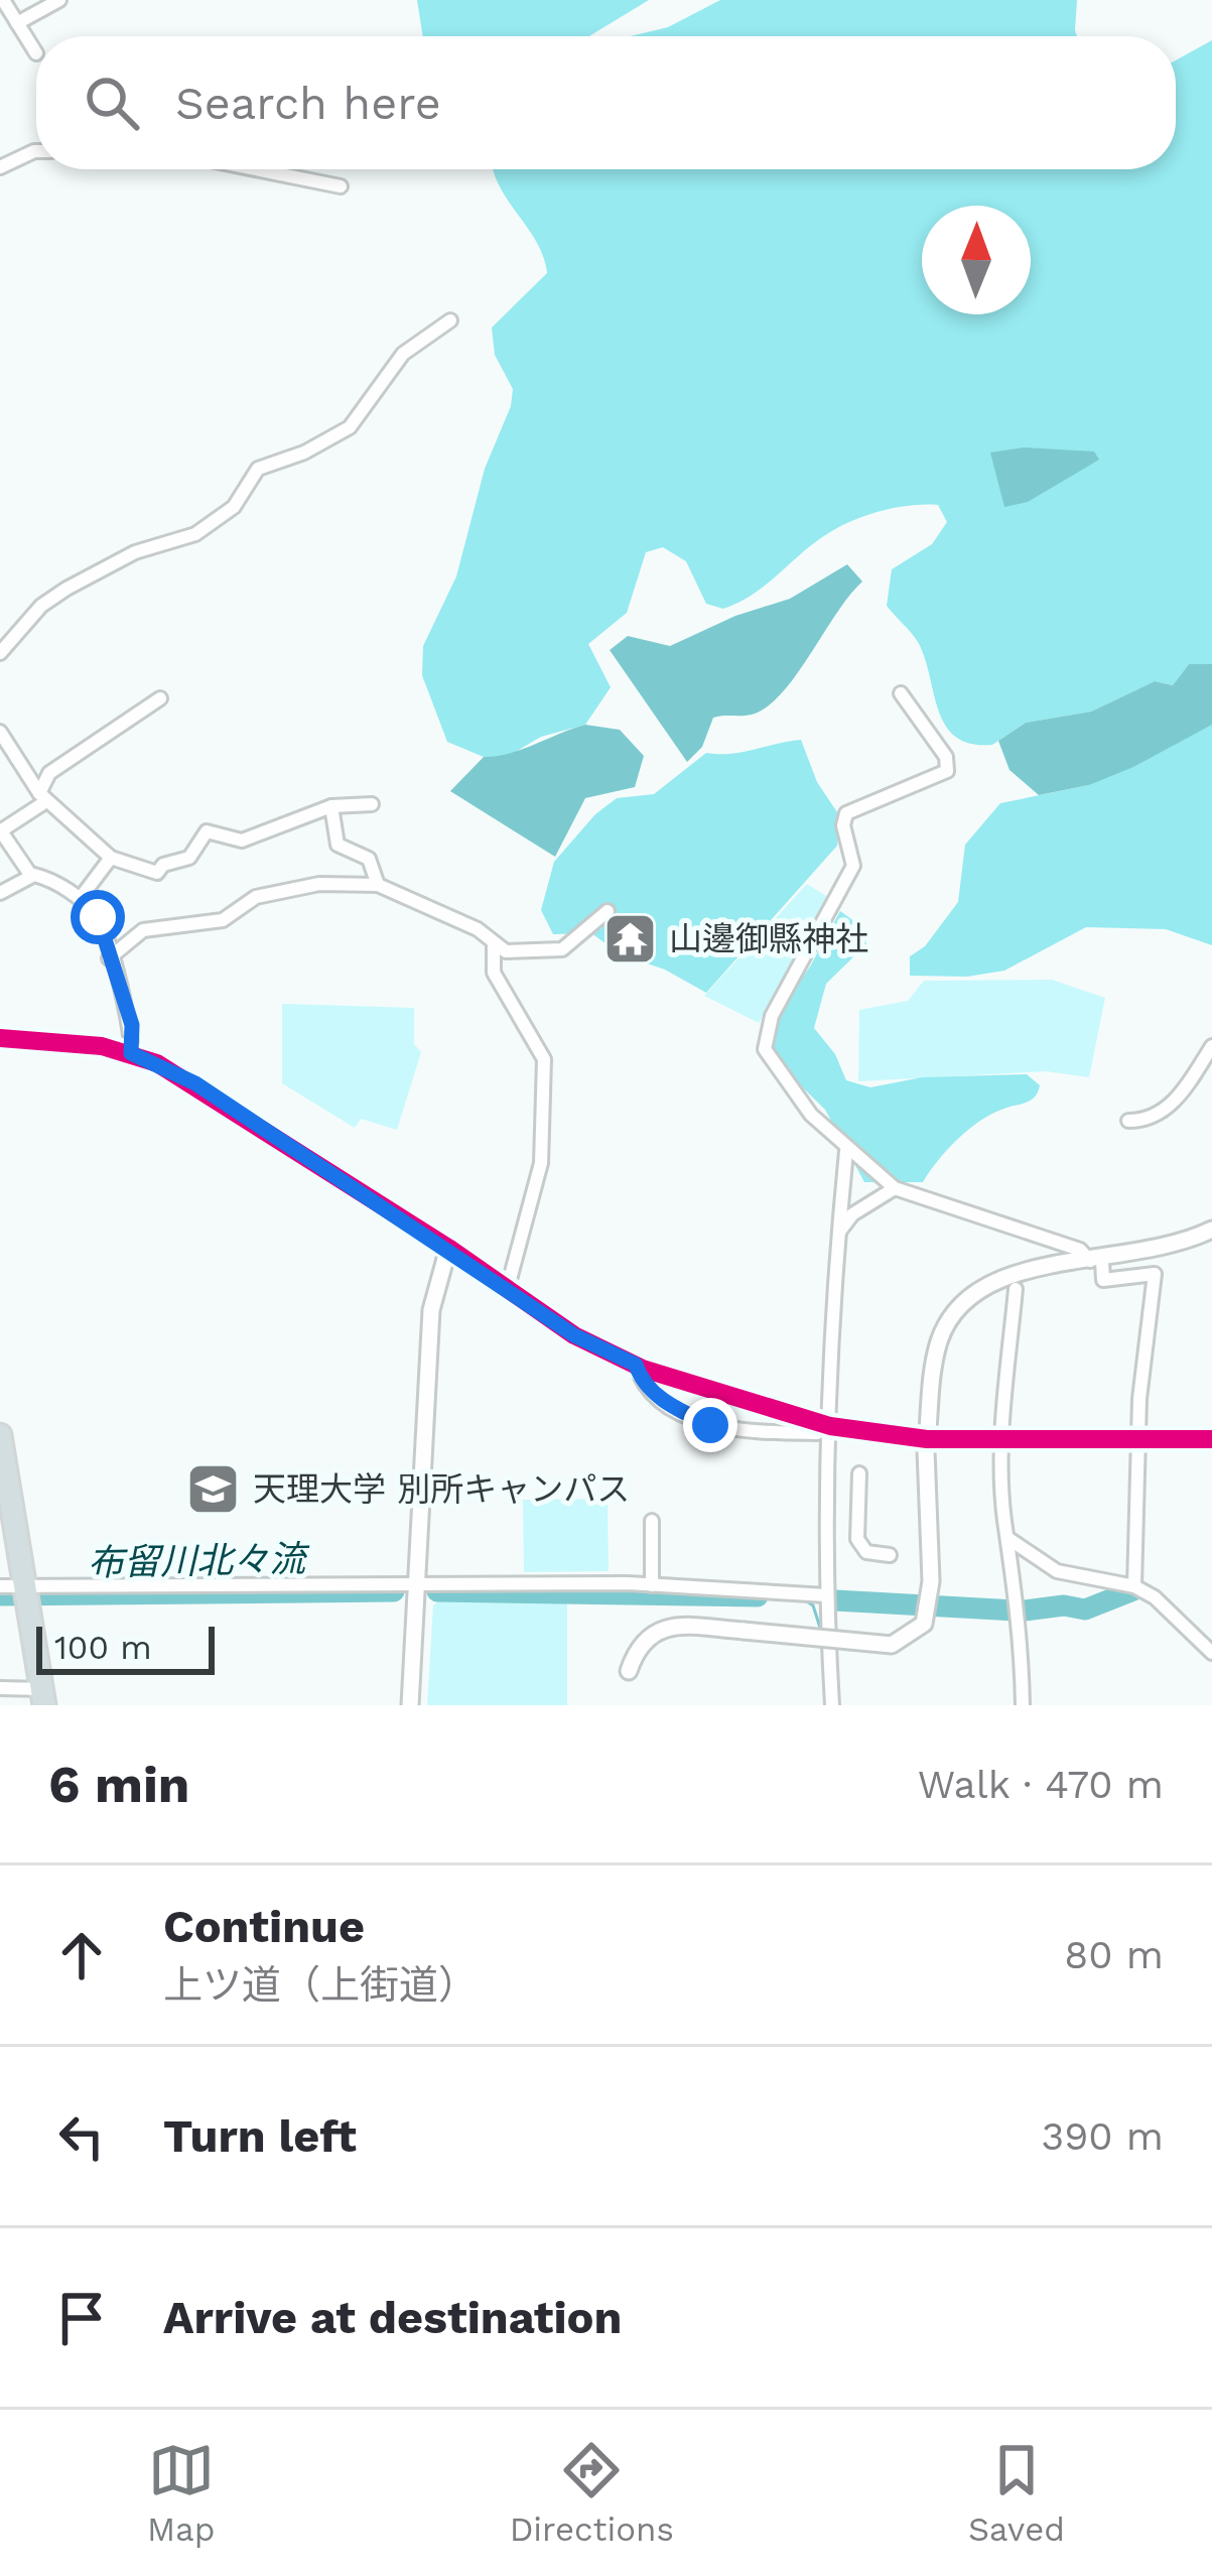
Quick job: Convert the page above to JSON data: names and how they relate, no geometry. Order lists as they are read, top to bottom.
{
  "water": ["布留川北々流"],
  "places": {
    "temple": ["山邊御縣神社"],
    "school or university": ["天理大学 別所キャンパス"]
  },
  "scale_bar": "100 m",
  "north": "top",
  "page": {
    "search": "Search here",
    "scale": "100 m",
    "heading": ["6 min", "Walk · 470 m"],
    "list": [
      ["Continue", "上ツ道（上街道）", "80 m"],
      ["Turn left", "390 m"],
      "Arrive at destination"
    ],
    "nav": ["Map", "Directions", "Saved"]
  }
}
